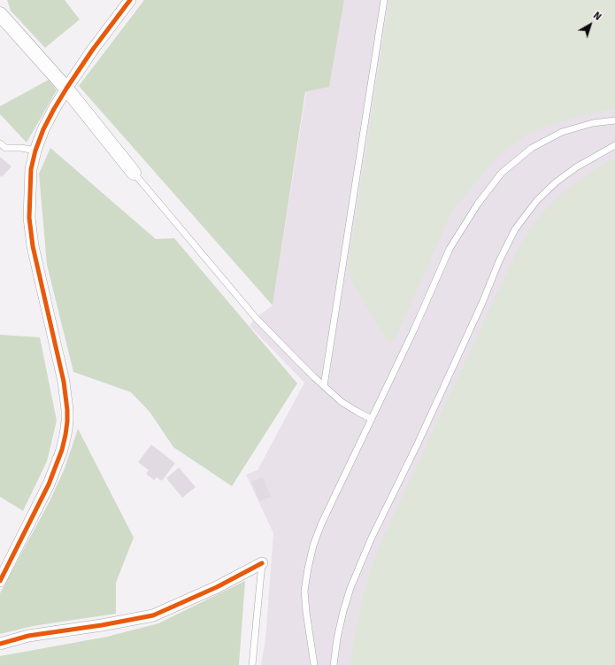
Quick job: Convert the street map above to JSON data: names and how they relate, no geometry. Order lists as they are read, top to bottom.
{
  "north": "top right"
}
